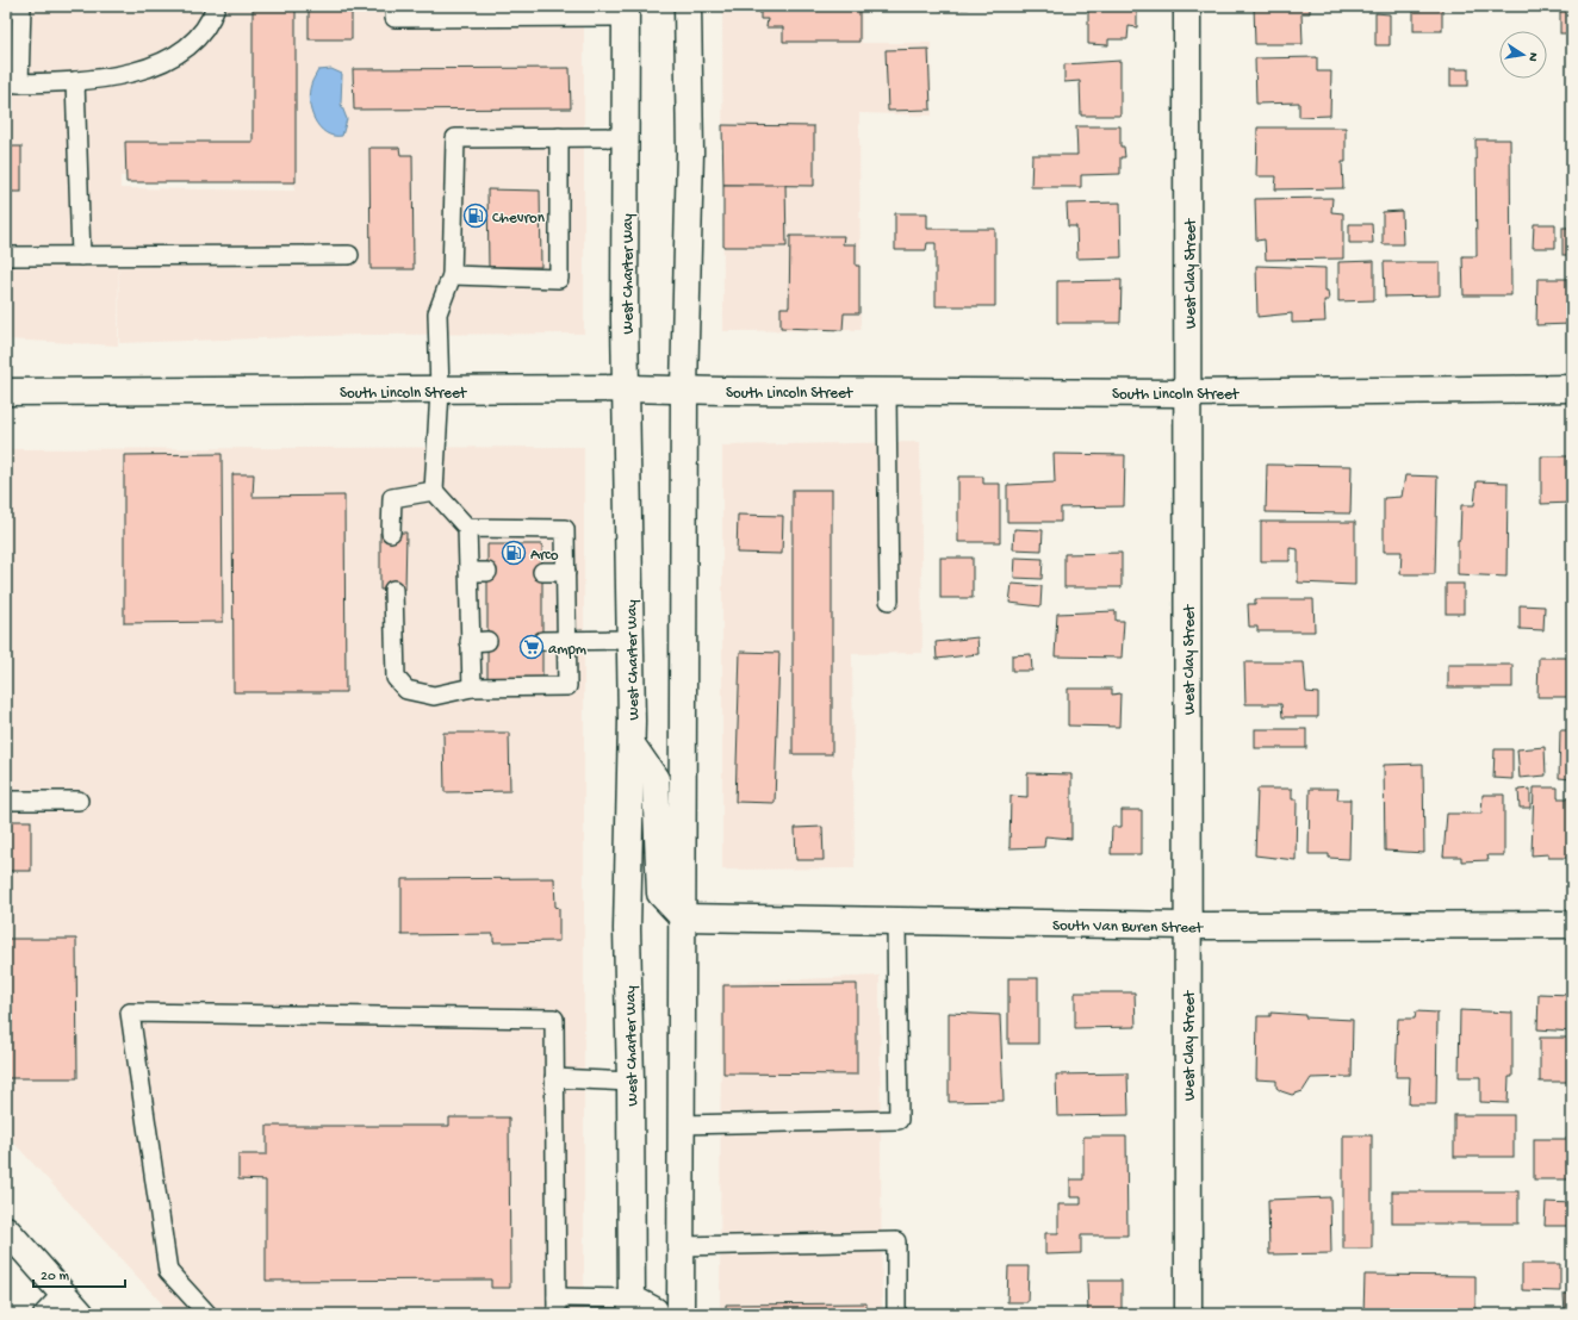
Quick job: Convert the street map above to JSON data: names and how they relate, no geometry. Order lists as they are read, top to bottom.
{
  "streets": {
    "street": [
      "West Charter Way",
      "West Clay Street",
      "South Lincoln Street",
      "South Van Buren Street"
    ]
  },
  "crossings": [
    ["West Charter Way", "South Lincoln Street"],
    ["West Clay Street", "South Lincoln Street"],
    ["West Clay Street", "South Van Buren Street"]
  ],
  "places": {
    "fuel station": ["Chevron", "Arco"],
    "supermarket": ["ampm"]
  },
  "scale_bar": "20 m",
  "north": "right"
}
